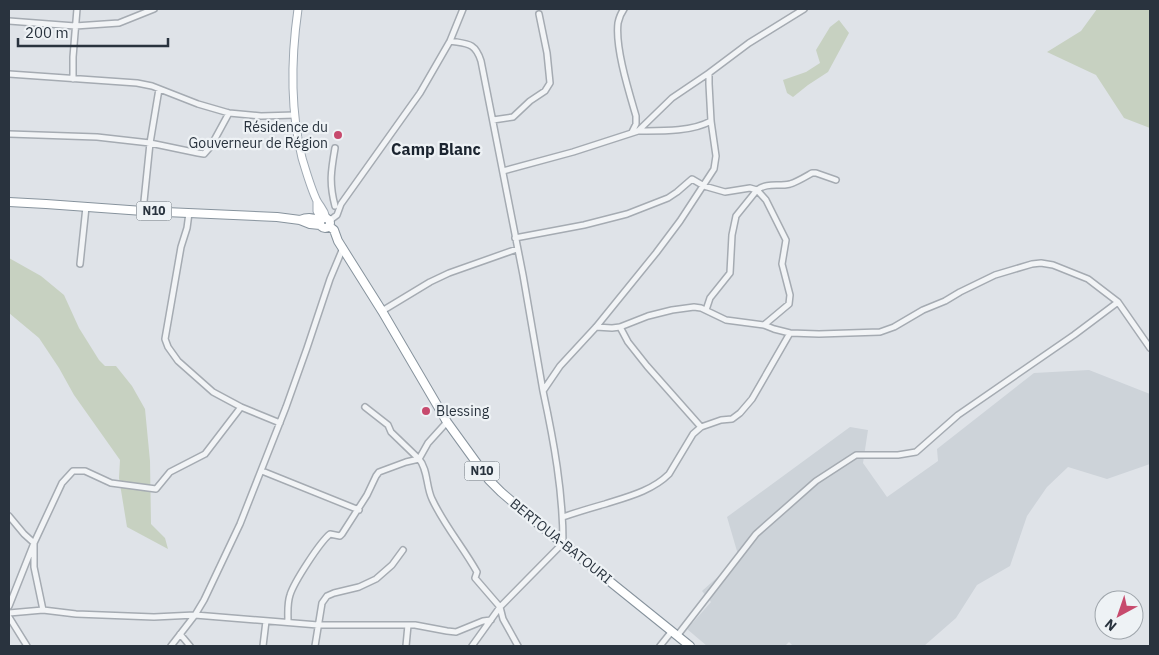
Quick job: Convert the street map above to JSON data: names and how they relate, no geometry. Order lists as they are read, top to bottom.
{
  "streets": {
    "highway": ["N10", "BERTOUA-BATOURI"]
  },
  "crossings": [
    ["N10", "BERTOUA-BATOURI"]
  ],
  "districts": ["Camp Blanc"],
  "places": ["Résidence du Gouverneur de Région", "Blessing"],
  "scale_bar": "200 m",
  "north": "bottom left"
}
